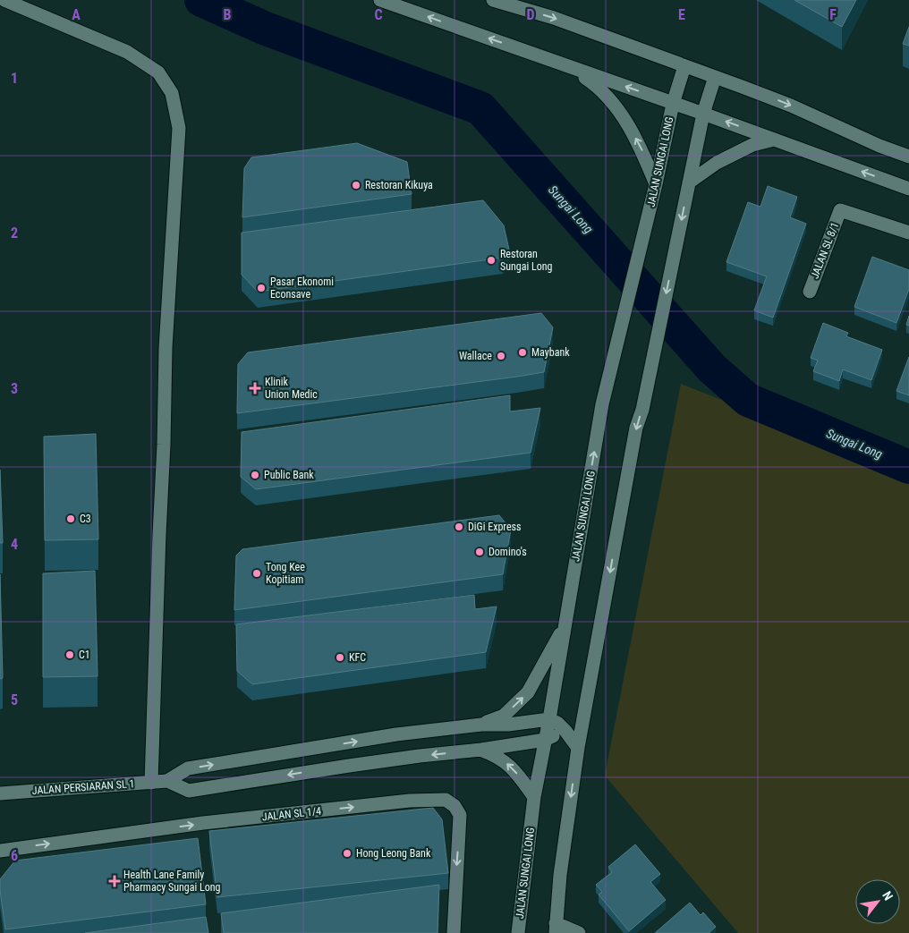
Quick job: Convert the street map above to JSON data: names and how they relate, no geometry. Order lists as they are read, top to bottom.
{
  "streets": {
    "street": [
      "JALAN SUNGAI LONG",
      "JALAN SL 8/1",
      "JALAN PERSIARAN SL 1",
      "JALAN SL 1/4"
    ]
  },
  "water": ["Sungai Long"],
  "places": {
    "other": [
      "Restoran Kikuya",
      "Restoran Sungai Long",
      "Pasar Ekonomi Econsave",
      "Maybank",
      "Wallace",
      "Public Bank",
      "C3",
      "DiGi Express",
      "Domino's",
      "Tong Kee Kopitiam",
      "C1",
      "KFC",
      "Hong Leong Bank"
    ],
    "health": ["Klinik Union Medic", "Health Lane Family Pharmacy Sungai Long"]
  },
  "north": "top right",
  "grid": {
    "columns": [
      "A",
      "B",
      "C",
      "D",
      "E",
      "F"
    ],
    "rows": [
      "1",
      "2",
      "3",
      "4",
      "5",
      "6"
    ]
  }
}
